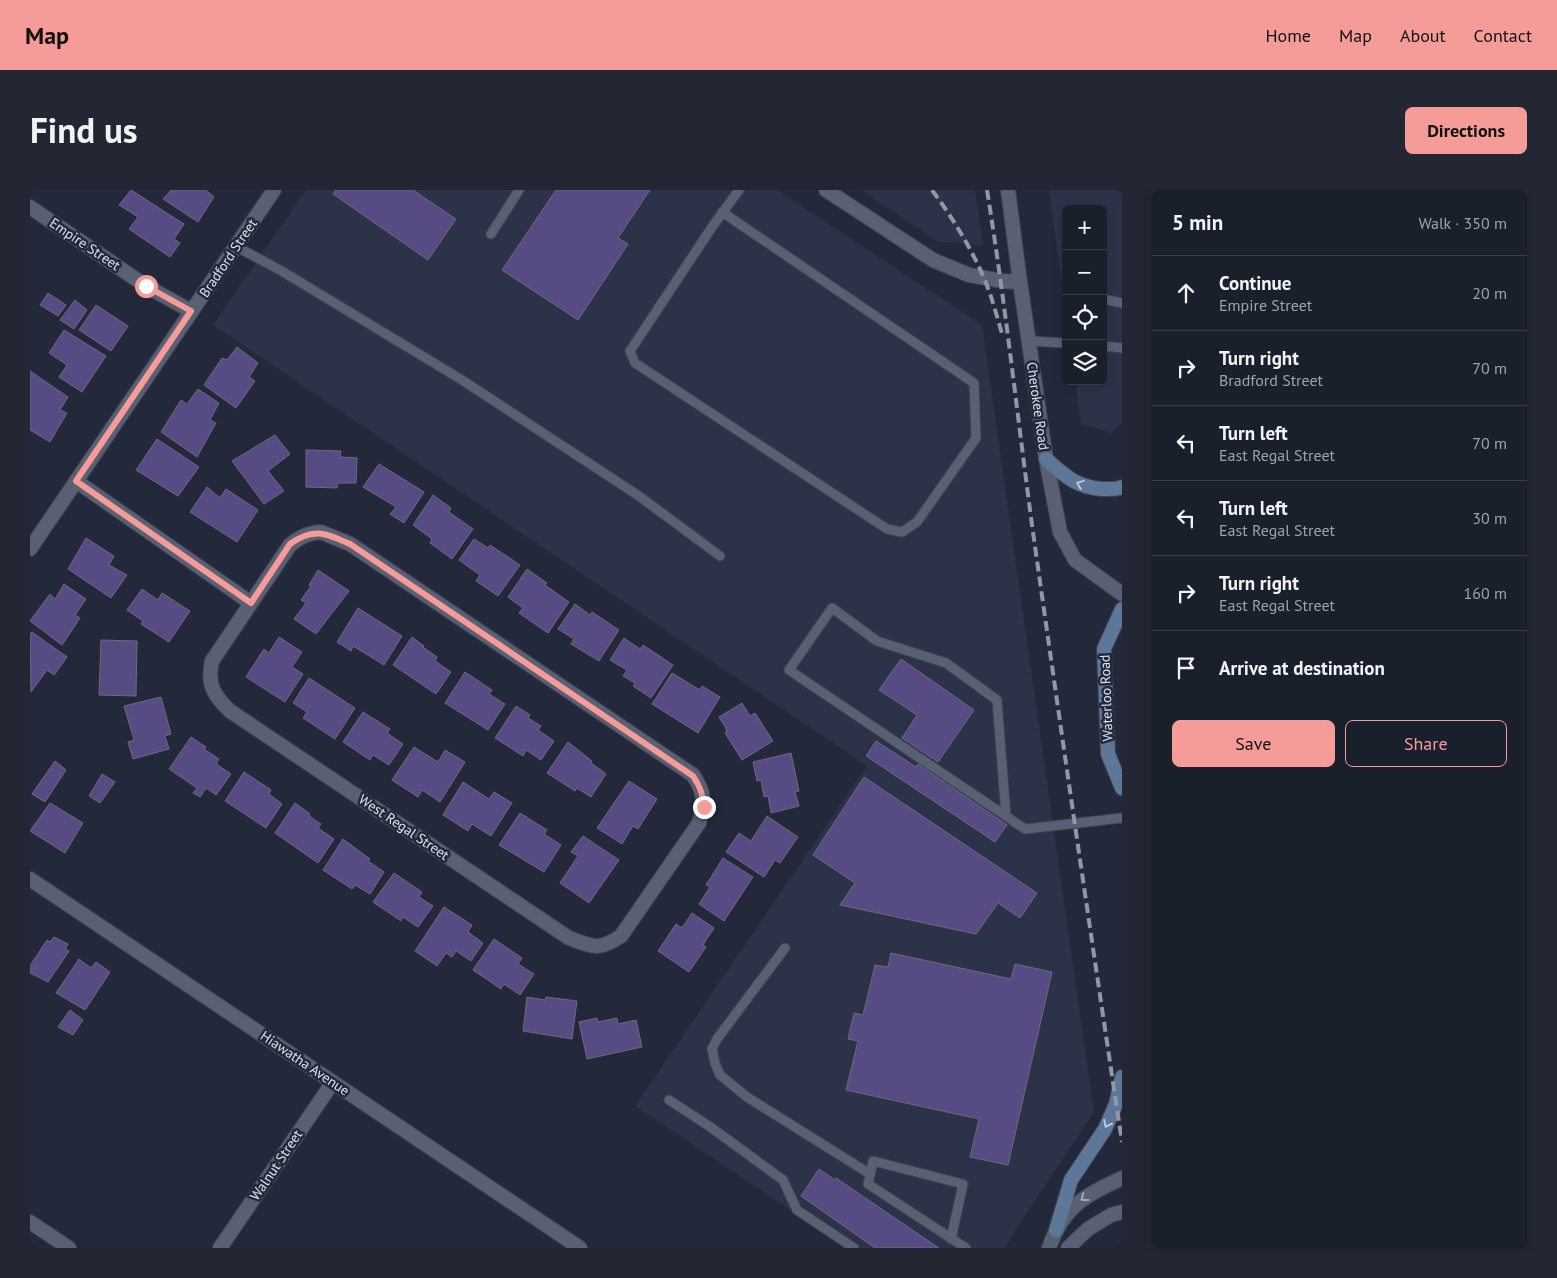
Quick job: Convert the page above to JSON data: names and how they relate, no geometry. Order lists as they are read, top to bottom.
{
  "streets": {
    "main road": ["Waterloo Road"],
    "street": [
      "Empire Street",
      "Bradford Street",
      "Cherokee Road",
      "West Regal Street",
      "Hiawatha Avenue",
      "Walnut Street"
    ]
  },
  "crossings": [
    ["Empire Street", "Bradford Street"],
    ["Hiawatha Avenue", "Walnut Street"]
  ],
  "page": {
    "header": "Map",
    "nav": [
      "Home",
      "Map",
      "About",
      "Contact"
    ],
    "title": "Find us",
    "buttons": [
      "Directions",
      ["Save", "Share"]
    ],
    "heading": ["5 min", "Walk · 350 m"],
    "map_buttons": ["+", "−"],
    "list": [
      ["Continue", "Empire Street", "20 m"],
      ["Turn right", "Bradford Street", "70 m"],
      ["Turn left", "East Regal Street", "70 m"],
      ["Turn left", "East Regal Street", "30 m"],
      ["Turn right", "East Regal Street", "160 m"],
      "Arrive at destination"
    ]
  }
}
